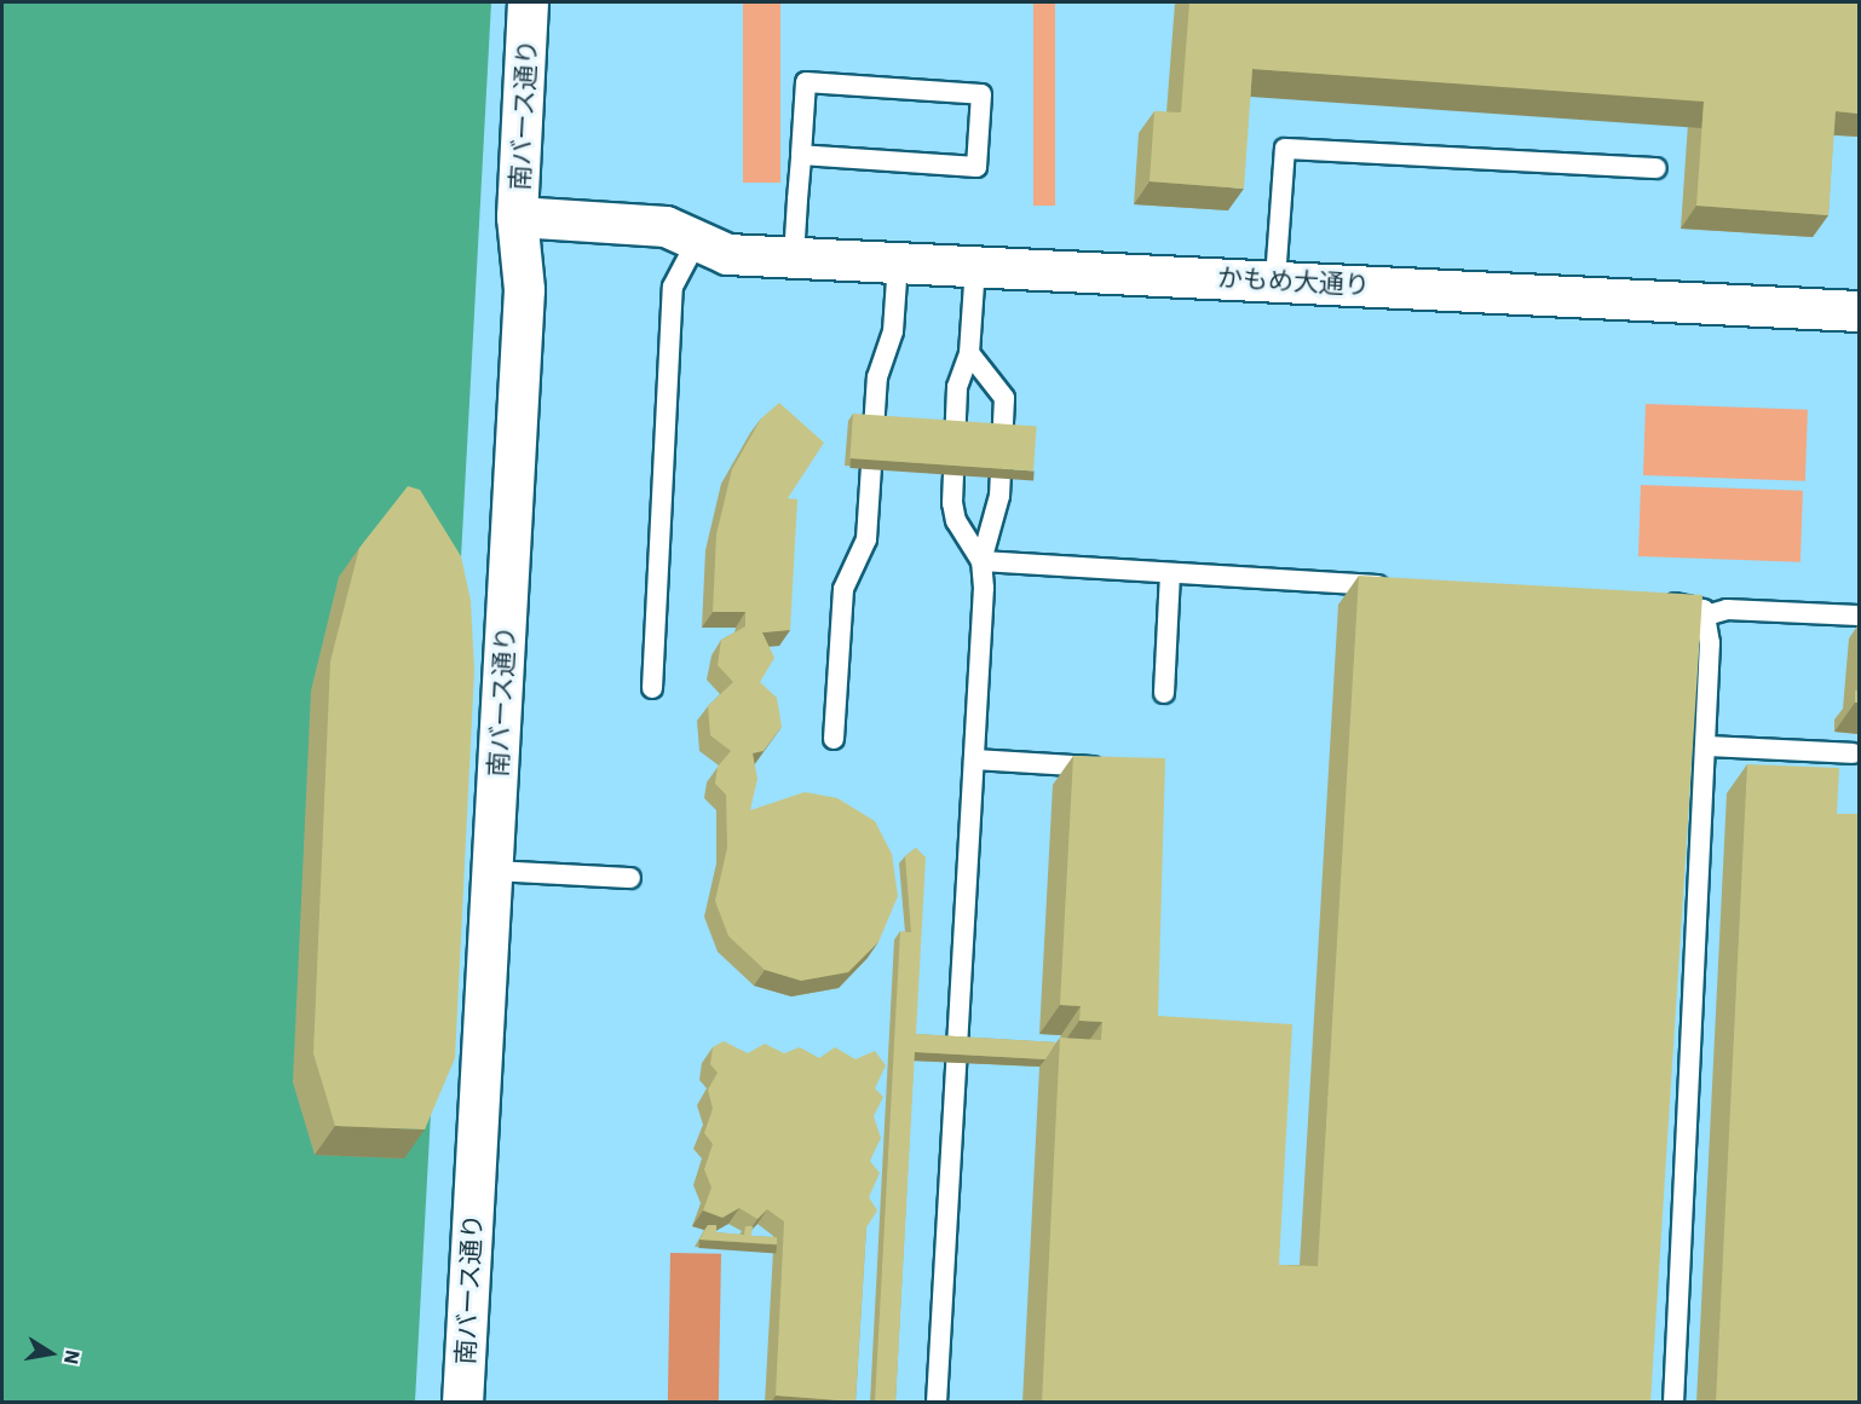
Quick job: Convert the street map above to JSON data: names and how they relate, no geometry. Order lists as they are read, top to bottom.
{
  "streets": {
    "street": ["南バース通り", "かもめ大通り"]
  },
  "north": "right"
}
